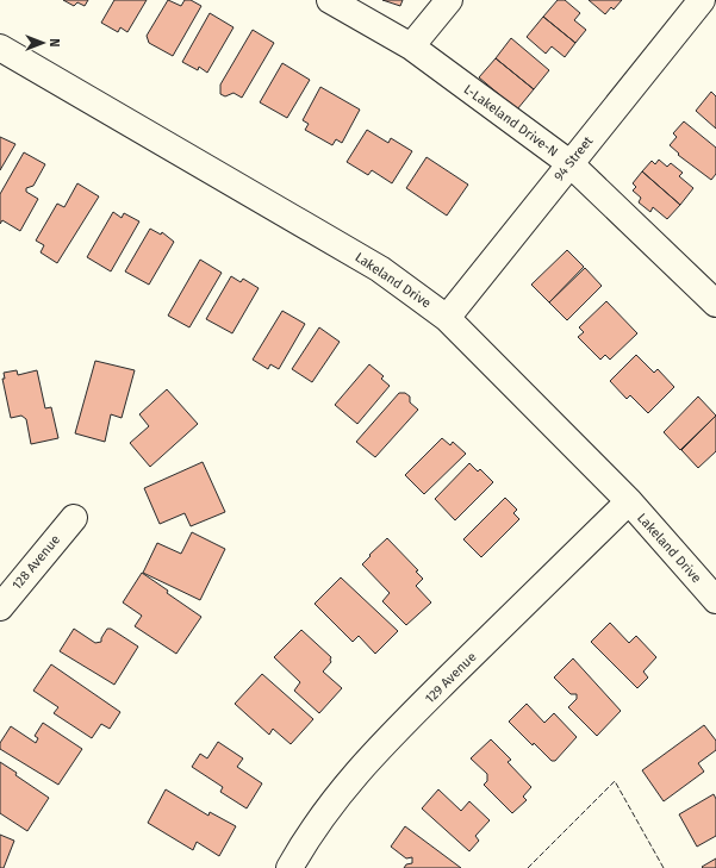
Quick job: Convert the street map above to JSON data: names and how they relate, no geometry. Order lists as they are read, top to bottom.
{
  "streets": {
    "street": [
      "L-Lakeland Drive-N",
      "94 Street",
      "Lakeland Drive",
      "128 Avenue",
      "129 Avenue"
    ]
  },
  "crossings": [
    ["L-Lakeland Drive-N", "94 Street"],
    ["94 Street", "Lakeland Drive"],
    ["Lakeland Drive", "129 Avenue"]
  ],
  "north": "right"
}
